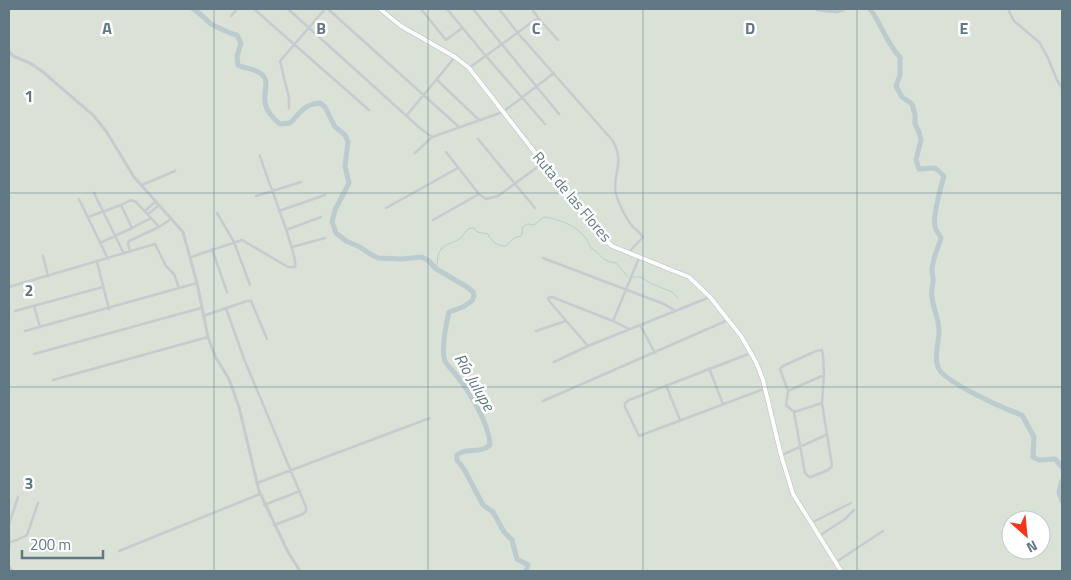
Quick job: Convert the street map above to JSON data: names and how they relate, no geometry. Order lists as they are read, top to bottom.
{
  "streets": {
    "main road": ["Ruta de las Flores"]
  },
  "water": ["Río Julupe"],
  "scale_bar": "200 m",
  "north": "bottom right",
  "grid": {
    "columns": [
      "A",
      "B",
      "C",
      "D",
      "E"
    ],
    "rows": ["1", "2", "3"]
  }
}
